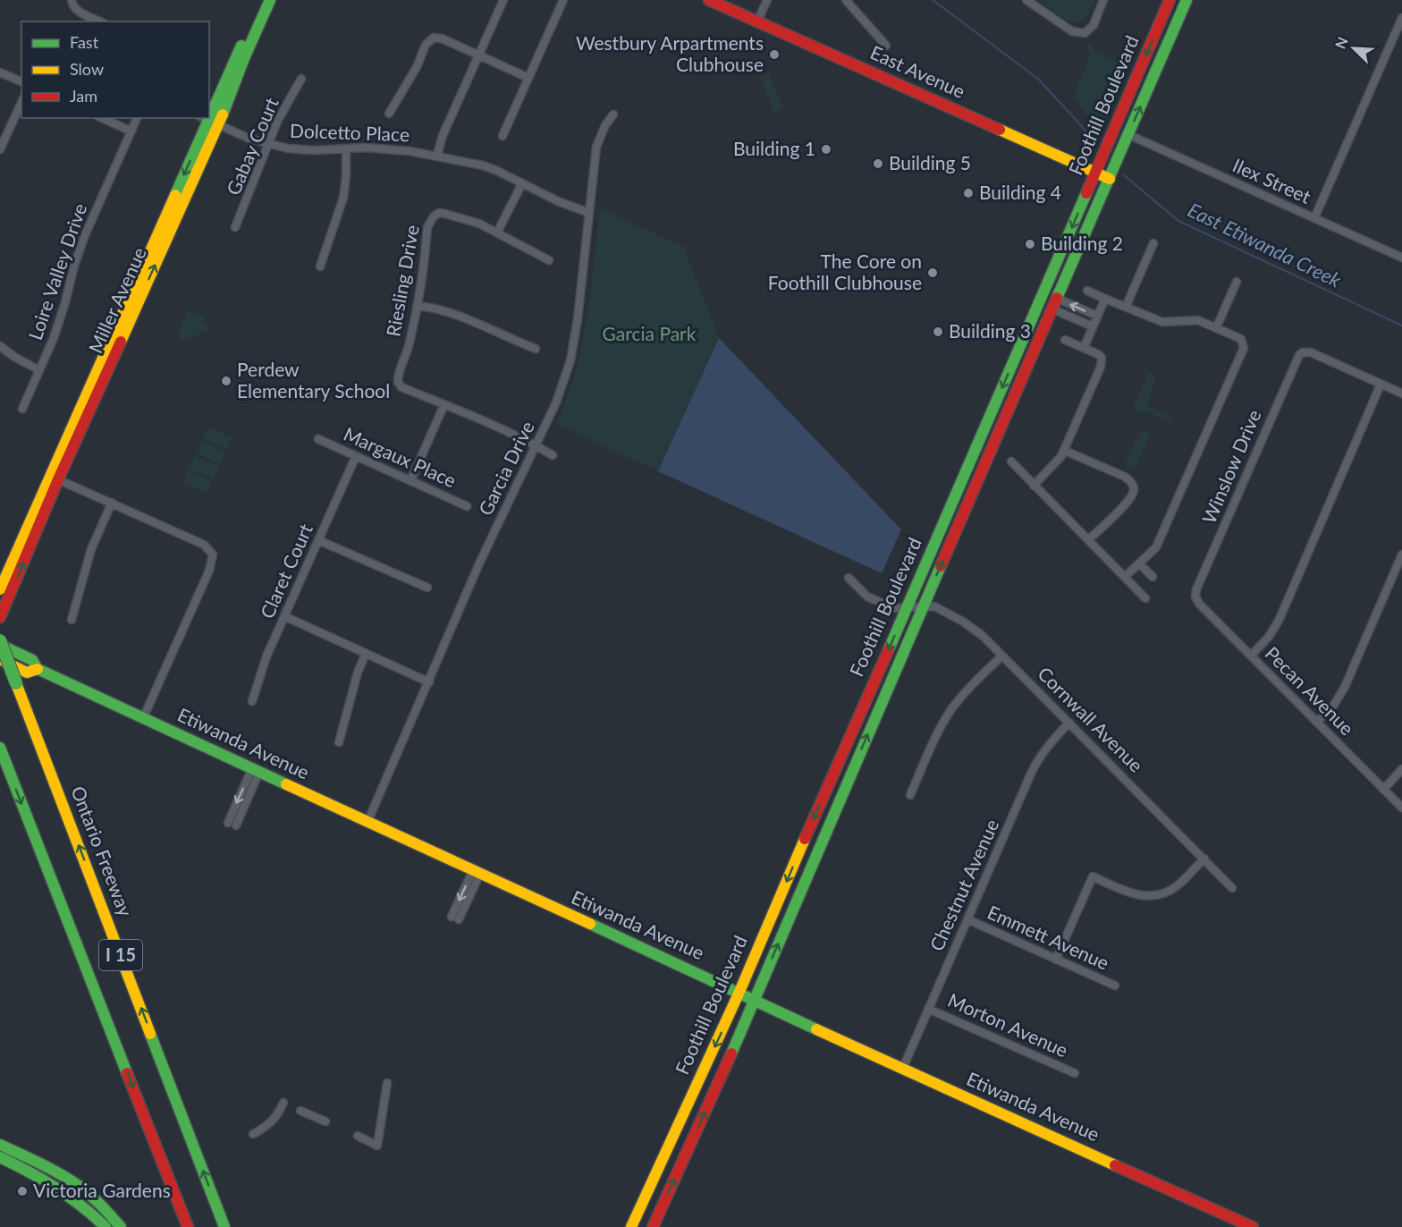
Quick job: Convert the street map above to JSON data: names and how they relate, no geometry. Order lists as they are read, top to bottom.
{
  "streets": {
    "main road": [
      "East Avenue",
      "Foothill Boulevard",
      "Miller Avenue",
      "Etiwanda Avenue",
      "Ontario Freeway",
      "I 15"
    ],
    "street": [
      "Dolcetto Place",
      "Gabay Court",
      "Ilex Street",
      "Loire Valley Drive",
      "Riesling Drive",
      "Margaux Place",
      "Winslow Drive",
      "Garcia Drive",
      "Claret Court",
      "Pecan Avenue",
      "Cornwall Avenue",
      "Chestnut Avenue",
      "Emmett Avenue",
      "Morton Avenue"
    ]
  },
  "crossings": [
    ["East Avenue", "Foothill Boulevard"],
    ["Foothill Boulevard", "Ilex Street"],
    ["Foothill Boulevard", "Cornwall Avenue"],
    ["Foothill Boulevard", "Etiwanda Avenue"],
    ["Dolcetto Place", "Gabay Court"],
    ["Dolcetto Place", "Miller Avenue"],
    ["Dolcetto Place", "Garcia Drive"],
    ["Margaux Place", "Claret Court"],
    ["Winslow Drive", "Pecan Avenue"],
    ["Garcia Drive", "Etiwanda Avenue"],
    ["Cornwall Avenue", "Chestnut Avenue"],
    ["Etiwanda Avenue", "Chestnut Avenue"],
    ["Chestnut Avenue", "Emmett Avenue"],
    ["Chestnut Avenue", "Morton Avenue"]
  ],
  "water": ["East Etiwanda Creek"],
  "parks": ["Garcia Park"],
  "places": [
    "Westbury Arpartments Clubhouse",
    "Building 1",
    "Building 5",
    "Building 4",
    "Building 2",
    "The Core on Foothill Clubhouse",
    "Building 3",
    "Perdew Elementary School",
    "Victoria Gardens"
  ],
  "legend": ["Fast", "Slow", "Jam"],
  "north": "top left"
}
